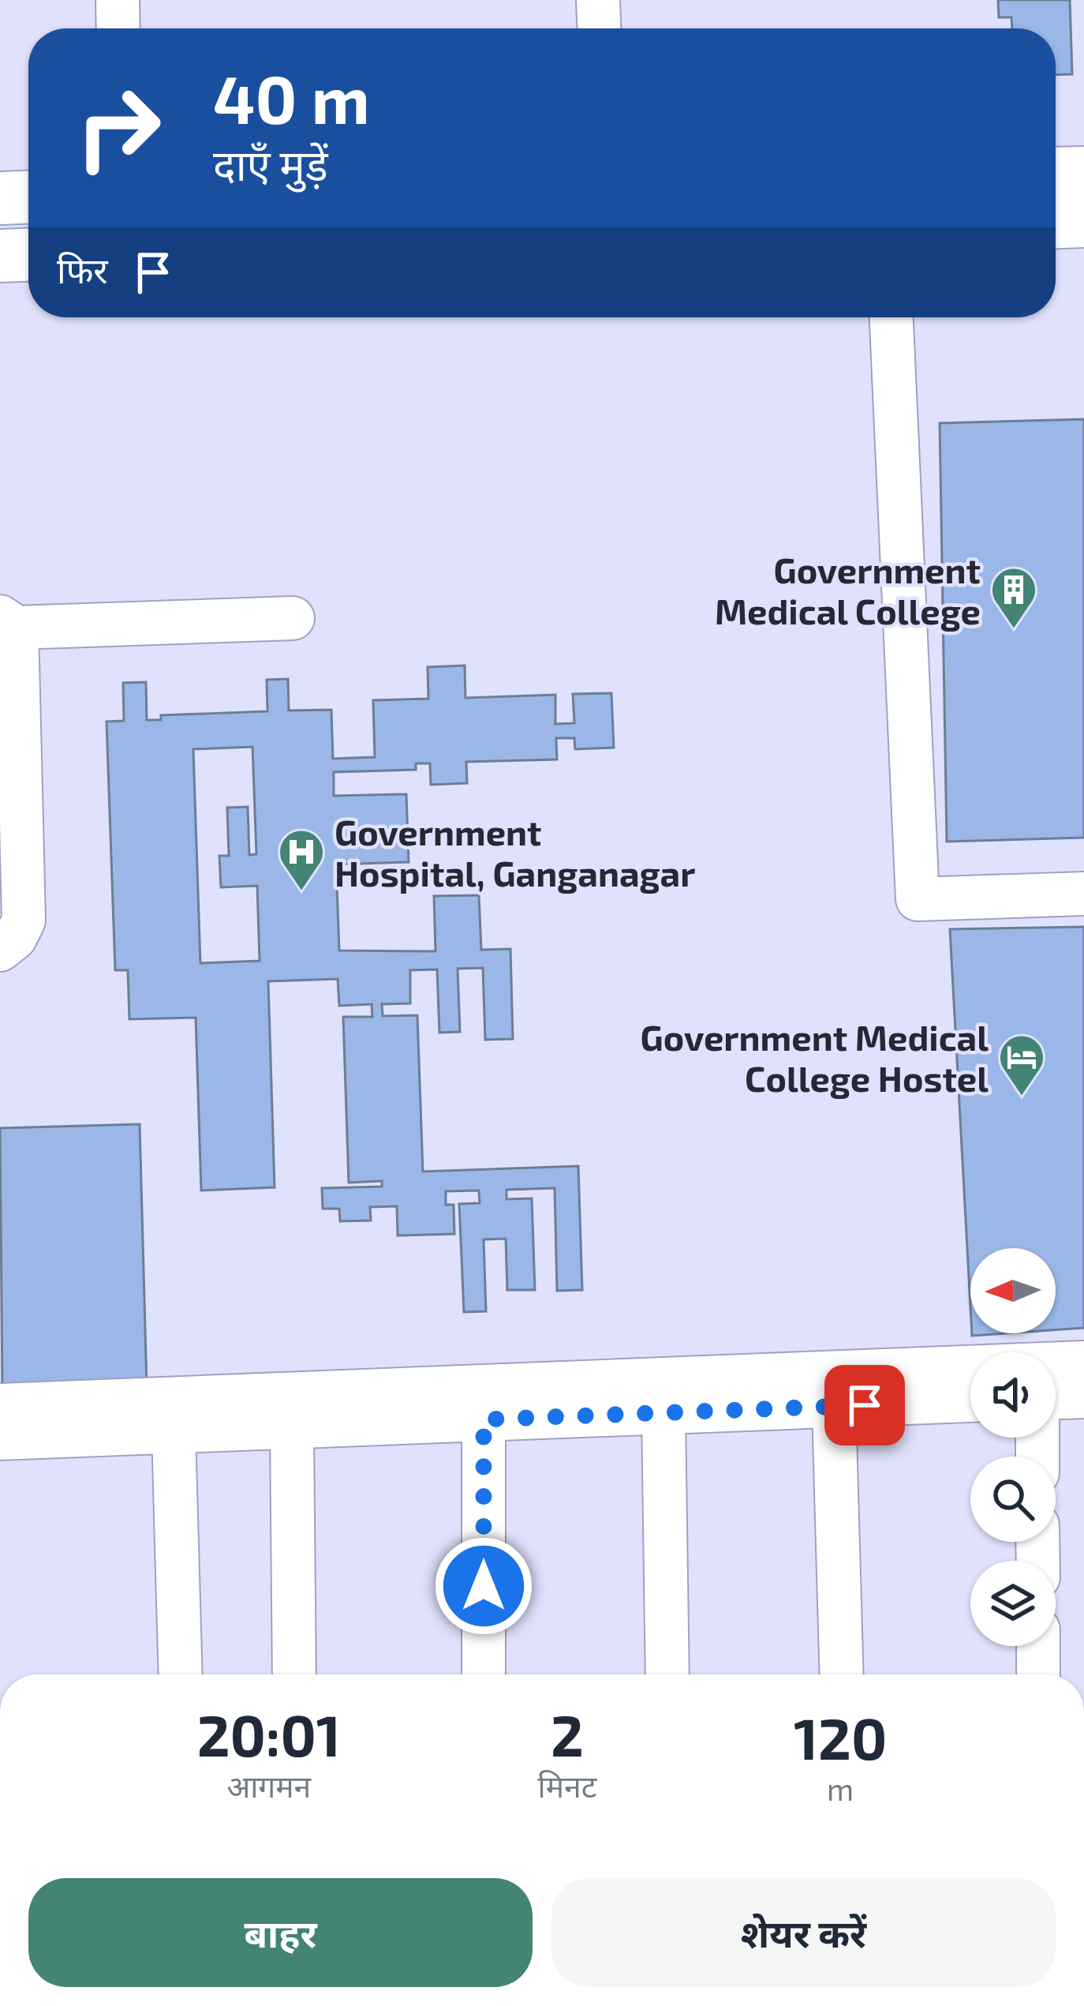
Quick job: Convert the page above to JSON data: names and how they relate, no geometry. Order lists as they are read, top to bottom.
{
  "places": {
    "building": ["Government Medical College"],
    "hospital": ["Government Hospital, Ganganagar"],
    "hotel": ["Government Medical College Hostel"]
  },
  "north": "left",
  "page": {
    "turn": ["40 m", "दाएँ मुड़ें"],
    "then": "फिर",
    "eta": [
      "20:01",
      "आगमन",
      "2",
      "मिनट",
      "120",
      "m"
    ],
    "buttons": ["बाहर", "शेयर करें"]
  }
}
